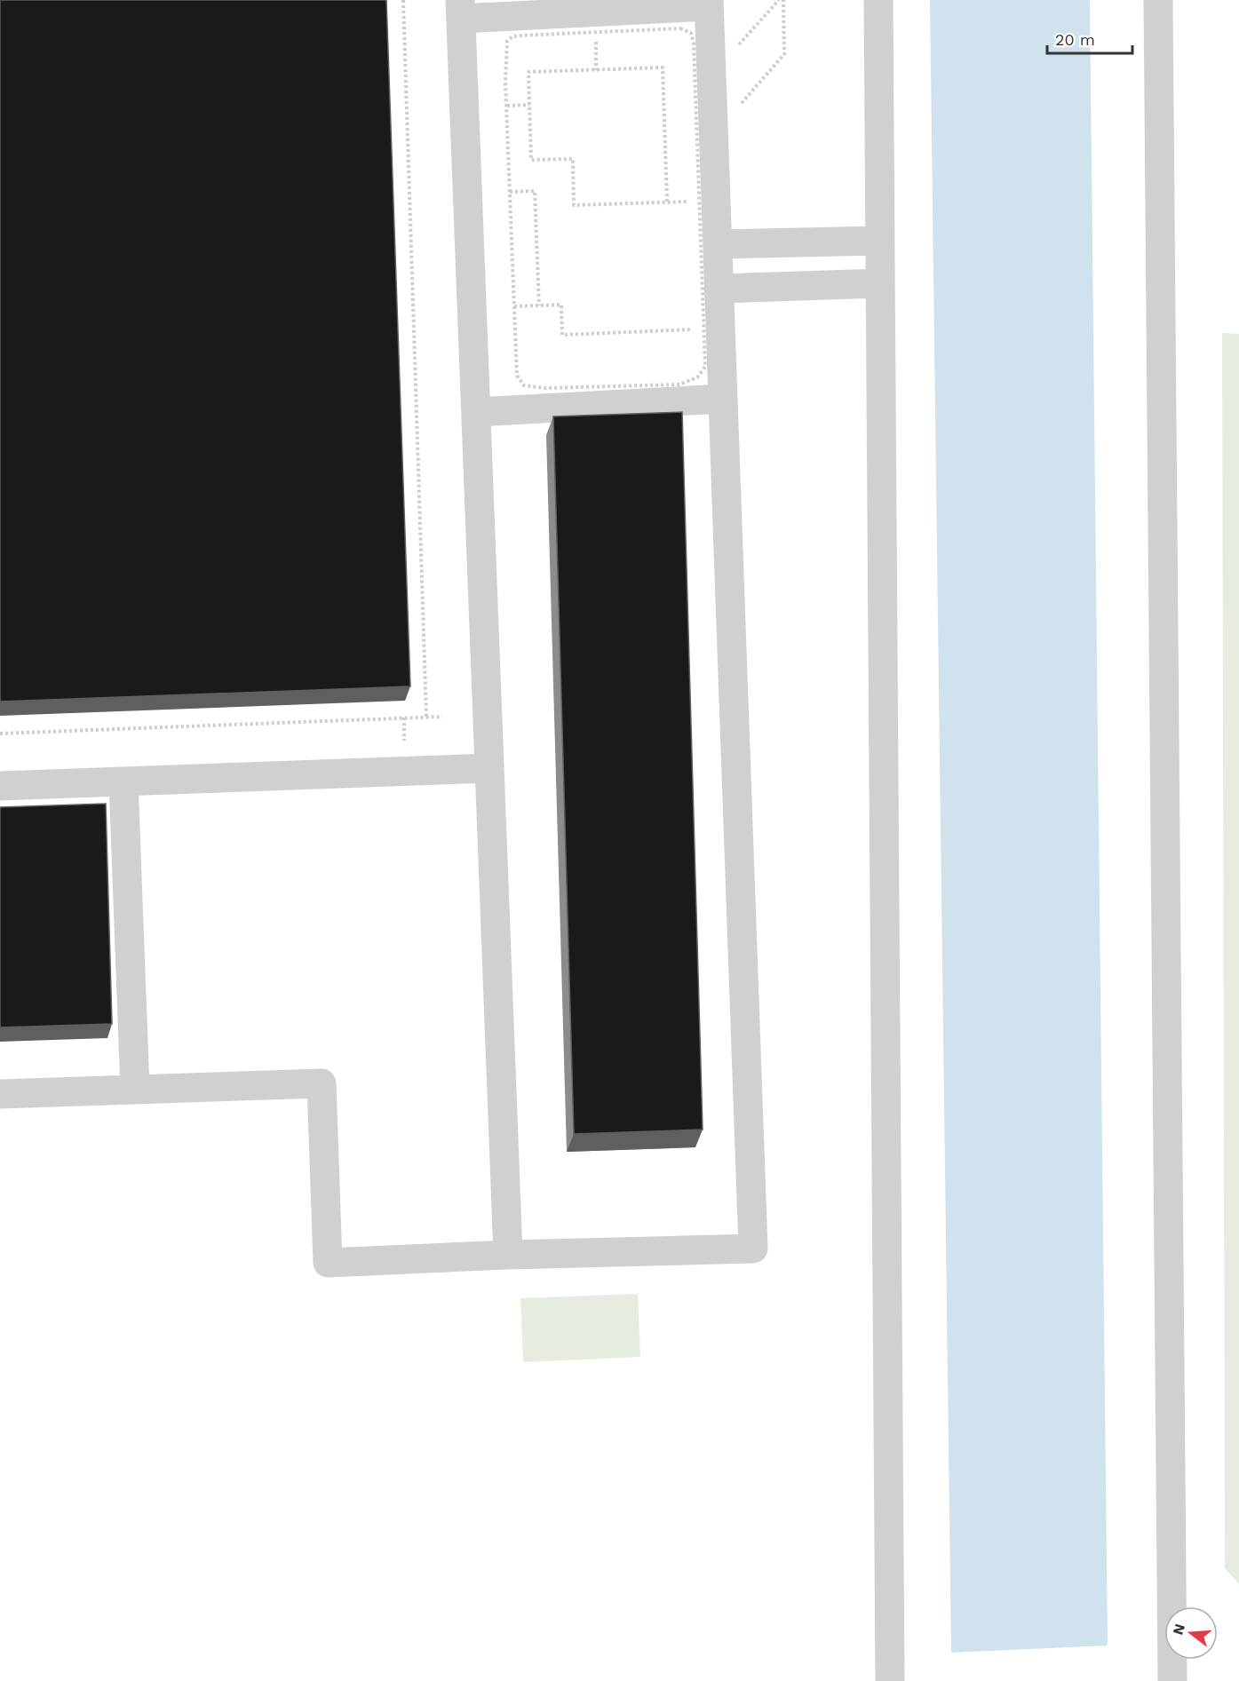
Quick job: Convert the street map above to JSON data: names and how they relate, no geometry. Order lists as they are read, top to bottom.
{
  "scale_bar": "20 m",
  "north": "left"
}
